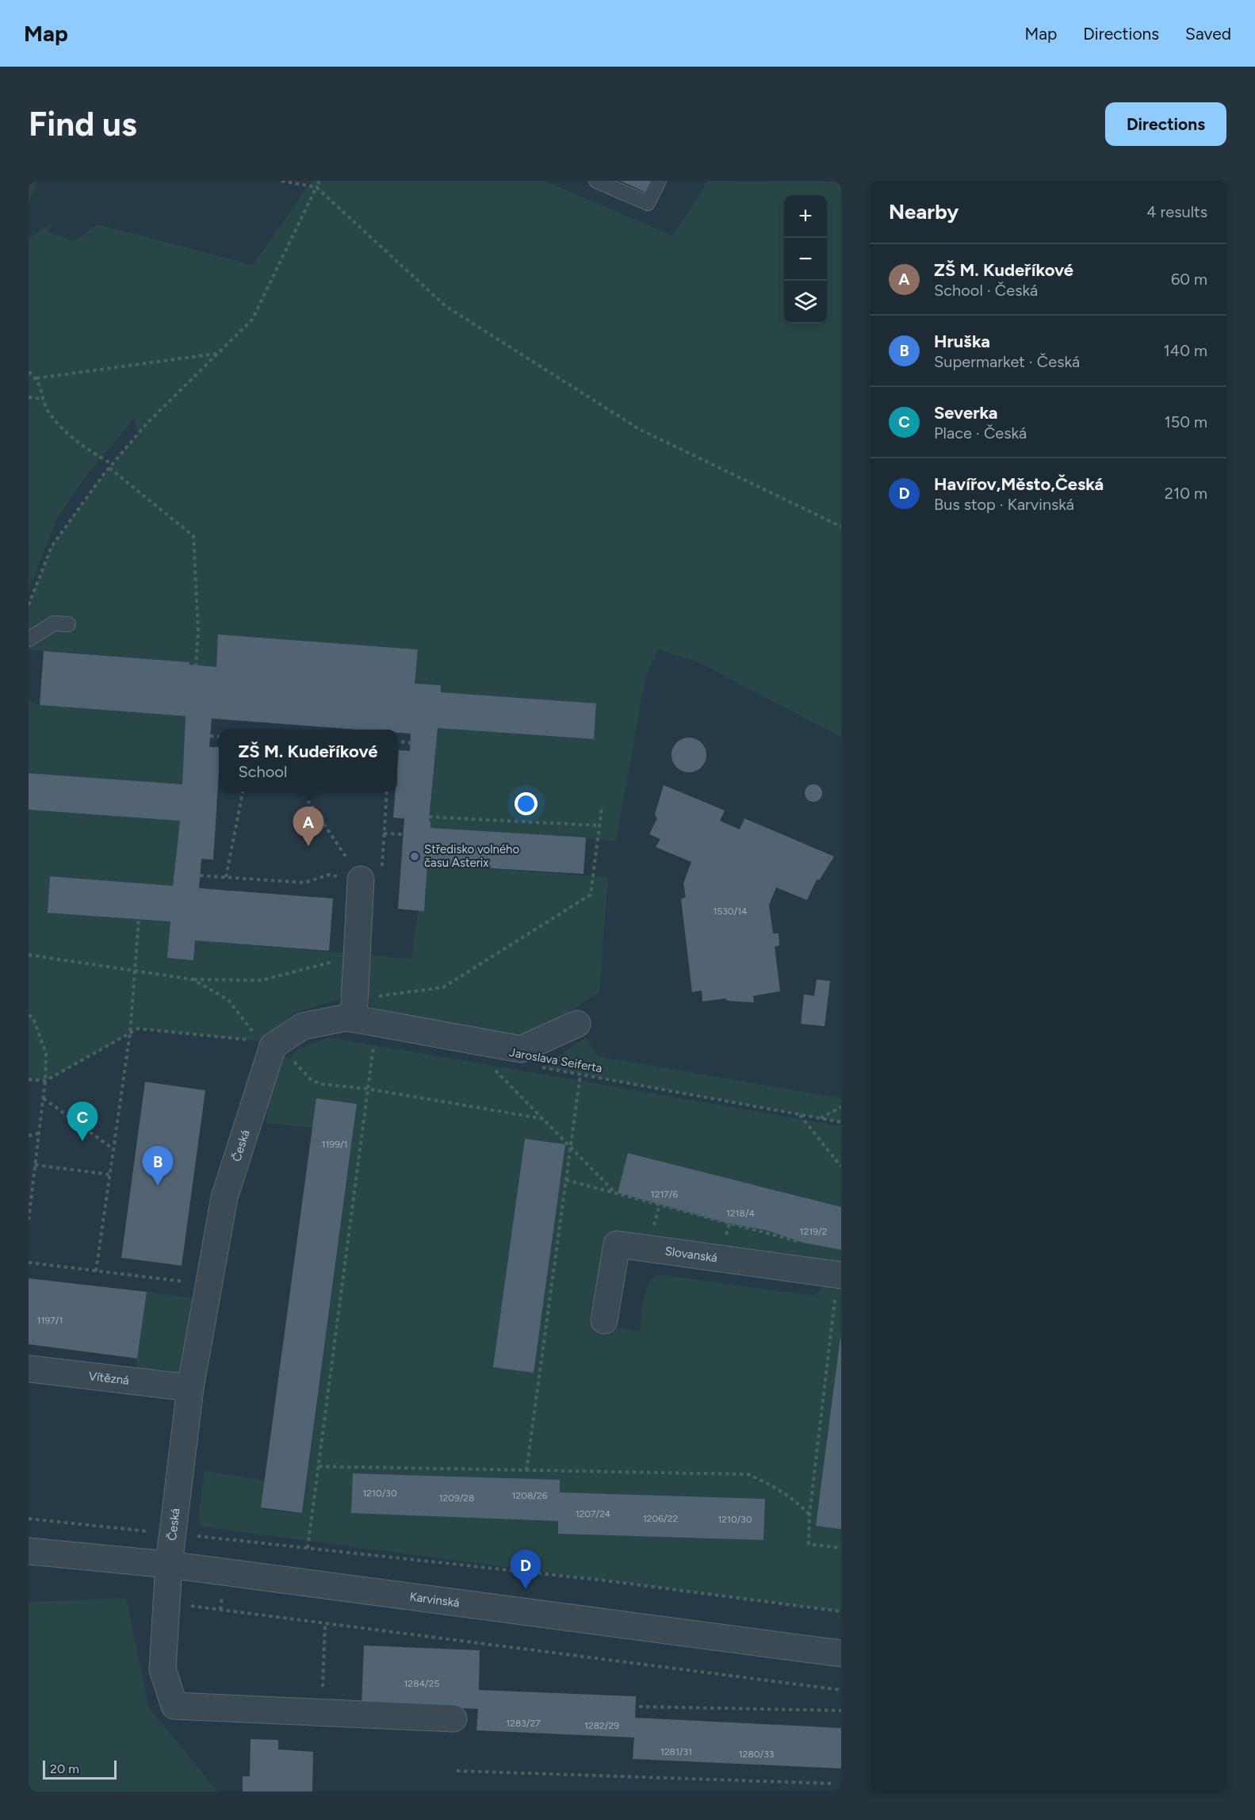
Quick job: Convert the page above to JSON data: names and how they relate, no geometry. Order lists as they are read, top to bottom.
{
  "streets": {
    "street": [
      "Česká",
      "Slovanská",
      "Vítězná",
      "Karvinská"
    ],
    "path": ["Jaroslava Seiferta"]
  },
  "crossings": [
    ["Česká", "Vítězná"],
    ["Česká", "Karvinská"]
  ],
  "places": ["Středisko volného času Asterix"],
  "house_numbers": [
    "1530/14",
    "1199/1",
    "1217/6",
    "1218/4",
    "1219/2",
    "1197/1",
    "1210/30",
    "1208/26",
    "1209/28",
    "1207/24",
    "1206/22",
    "1210/30",
    "1284/25",
    "1283/27",
    "1282/29",
    "1281/31",
    "1280/33"
  ],
  "scale_bar": "20 m",
  "page": {
    "header": "Map",
    "nav": ["Map", "Directions", "Saved"],
    "buttons": "Directions",
    "title": "Find us",
    "heading": ["Nearby", "4 results"],
    "map_buttons": ["+", "−"],
    "list": [
      {
        "mark": "A",
        "name": "ZŠ M. Kudeříkové",
        "note": "School · Česká",
        "value": "60 m"
      },
      {
        "mark": "B",
        "name": "Hruška",
        "note": "Supermarket · Česká",
        "value": "140 m"
      },
      {
        "mark": "C",
        "name": "Severka",
        "note": "Place · Česká",
        "value": "150 m"
      },
      {
        "mark": "D",
        "name": "Havířov,Město,Česká",
        "note": "Bus stop · Karvinská",
        "value": "210 m"
      }
    ],
    "popup": ["ZŠ M. Kudeříkové", "School"],
    "pins": [
      "A",
      "C",
      "B",
      "D"
    ],
    "scale": "20 m"
  }
}
